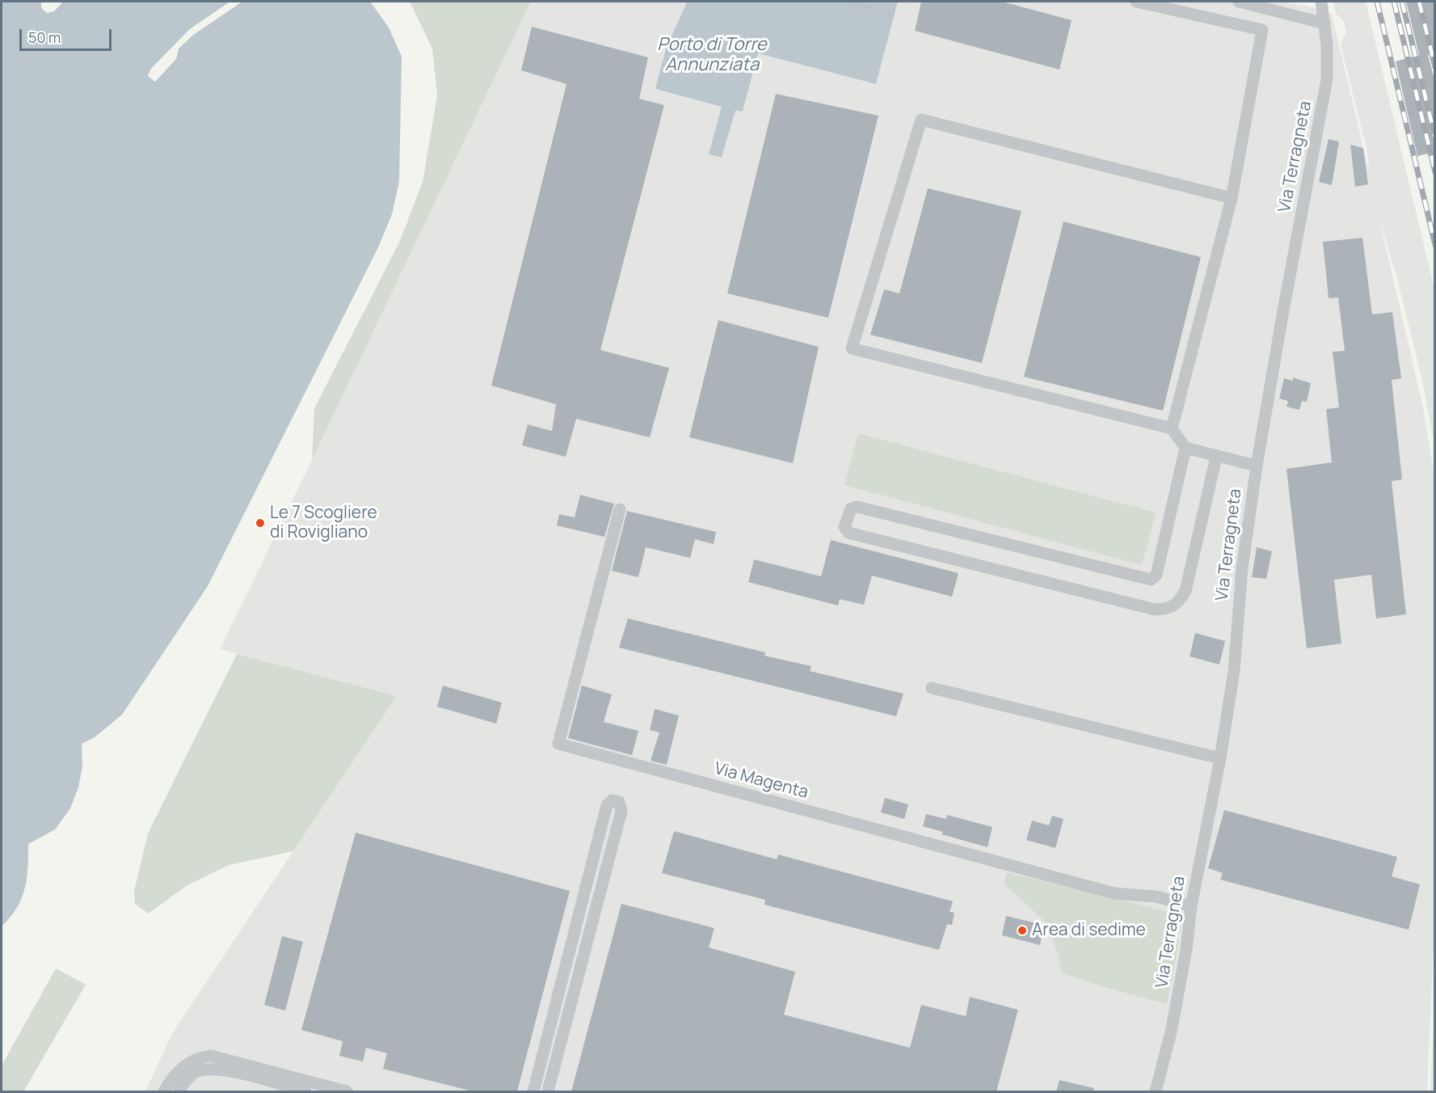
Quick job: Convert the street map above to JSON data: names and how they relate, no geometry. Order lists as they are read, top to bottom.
{
  "streets": {
    "street": ["Via Terragneta", "Via Magenta"]
  },
  "crossings": [
    ["Via Terragneta", "Via Magenta"]
  ],
  "water": ["Porto di Torre Annunziata"],
  "places": ["Le 7 Scogliere di Rovigliano", "Area di sedime"],
  "scale_bar": "50 m"
}
